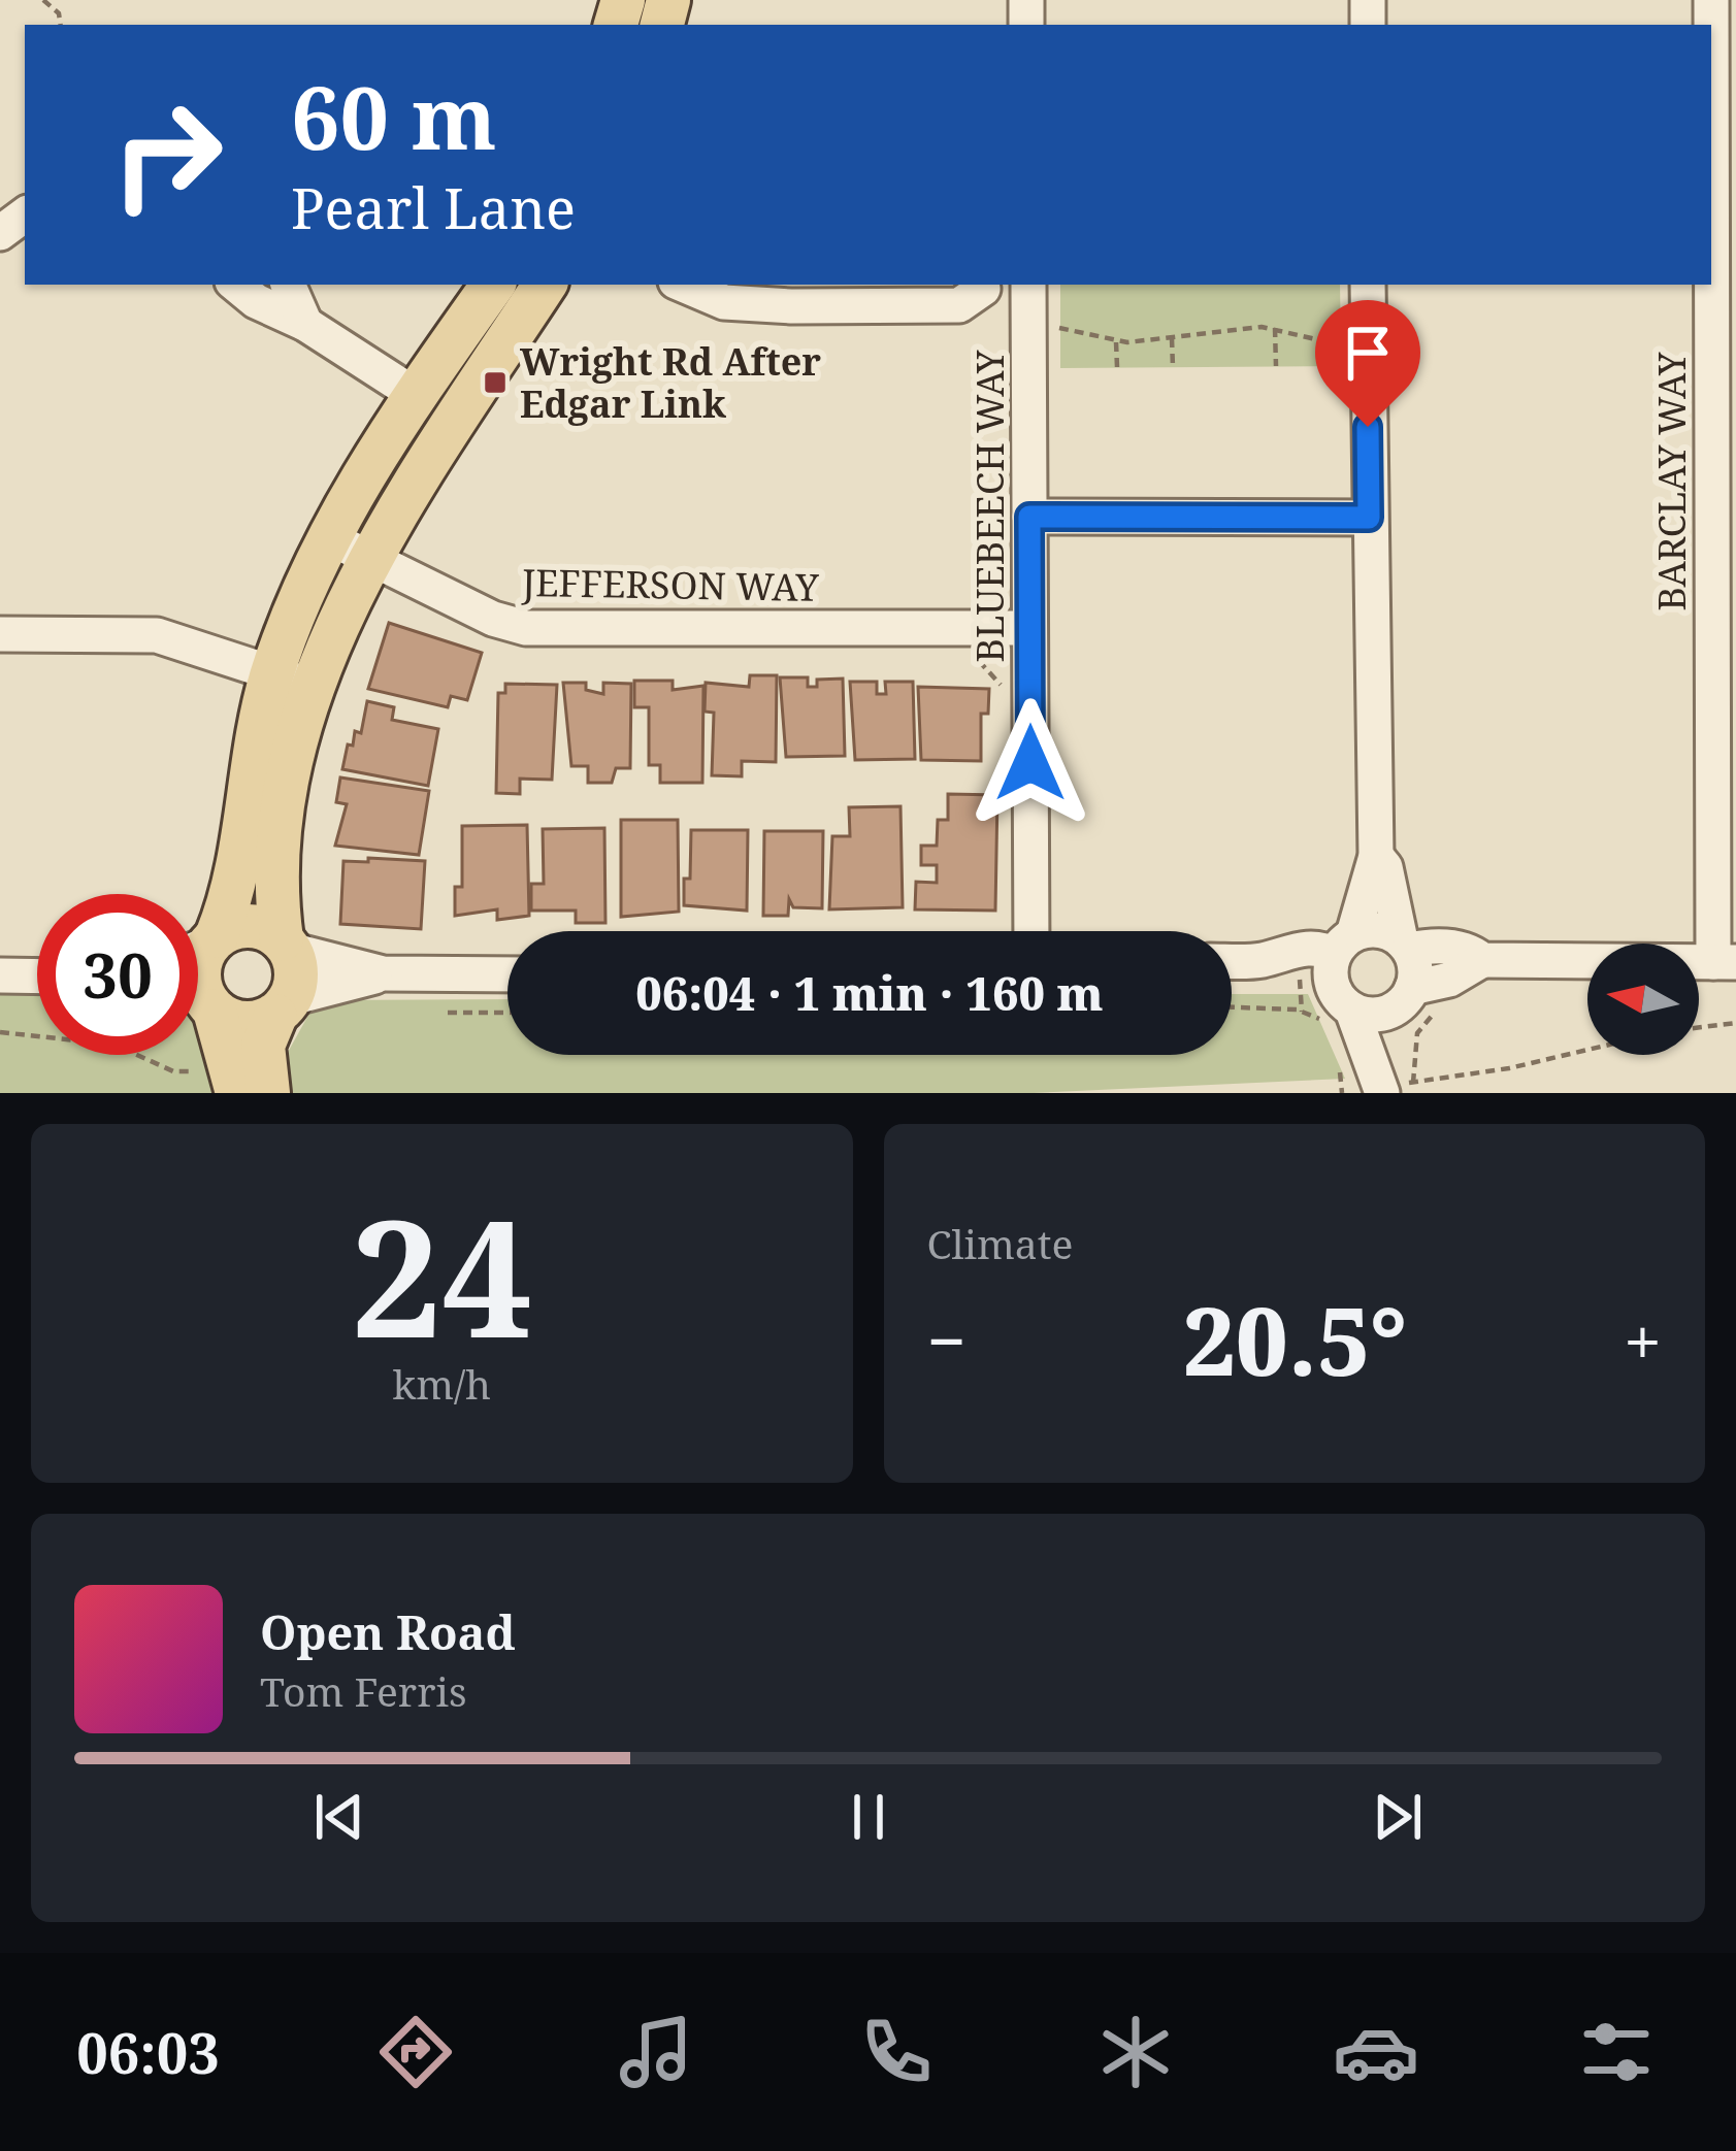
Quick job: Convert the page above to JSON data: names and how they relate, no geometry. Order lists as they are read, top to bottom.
{
  "streets": {
    "street": ["BARCLAY WAY", "BLUEBEECH WAY", "JEFFERSON WAY"]
  },
  "crossings": [
    ["BLUEBEECH WAY", "JEFFERSON WAY"]
  ],
  "places": {
    "transit": ["Wright Rd After Edgar Link"]
  },
  "north": "left",
  "page": {
    "turn": ["60 m", "Pearl Lane"],
    "limit": "30",
    "trip": "06:04 · 1 min · 160 m",
    "tile": [
      ["24", "km/h"],
      "Climate"
    ],
    "heat": ["−", "20.5°", "+"],
    "song": ["Open Road", "Tom Ferris"],
    "tabs": "06:03"
  }
}
